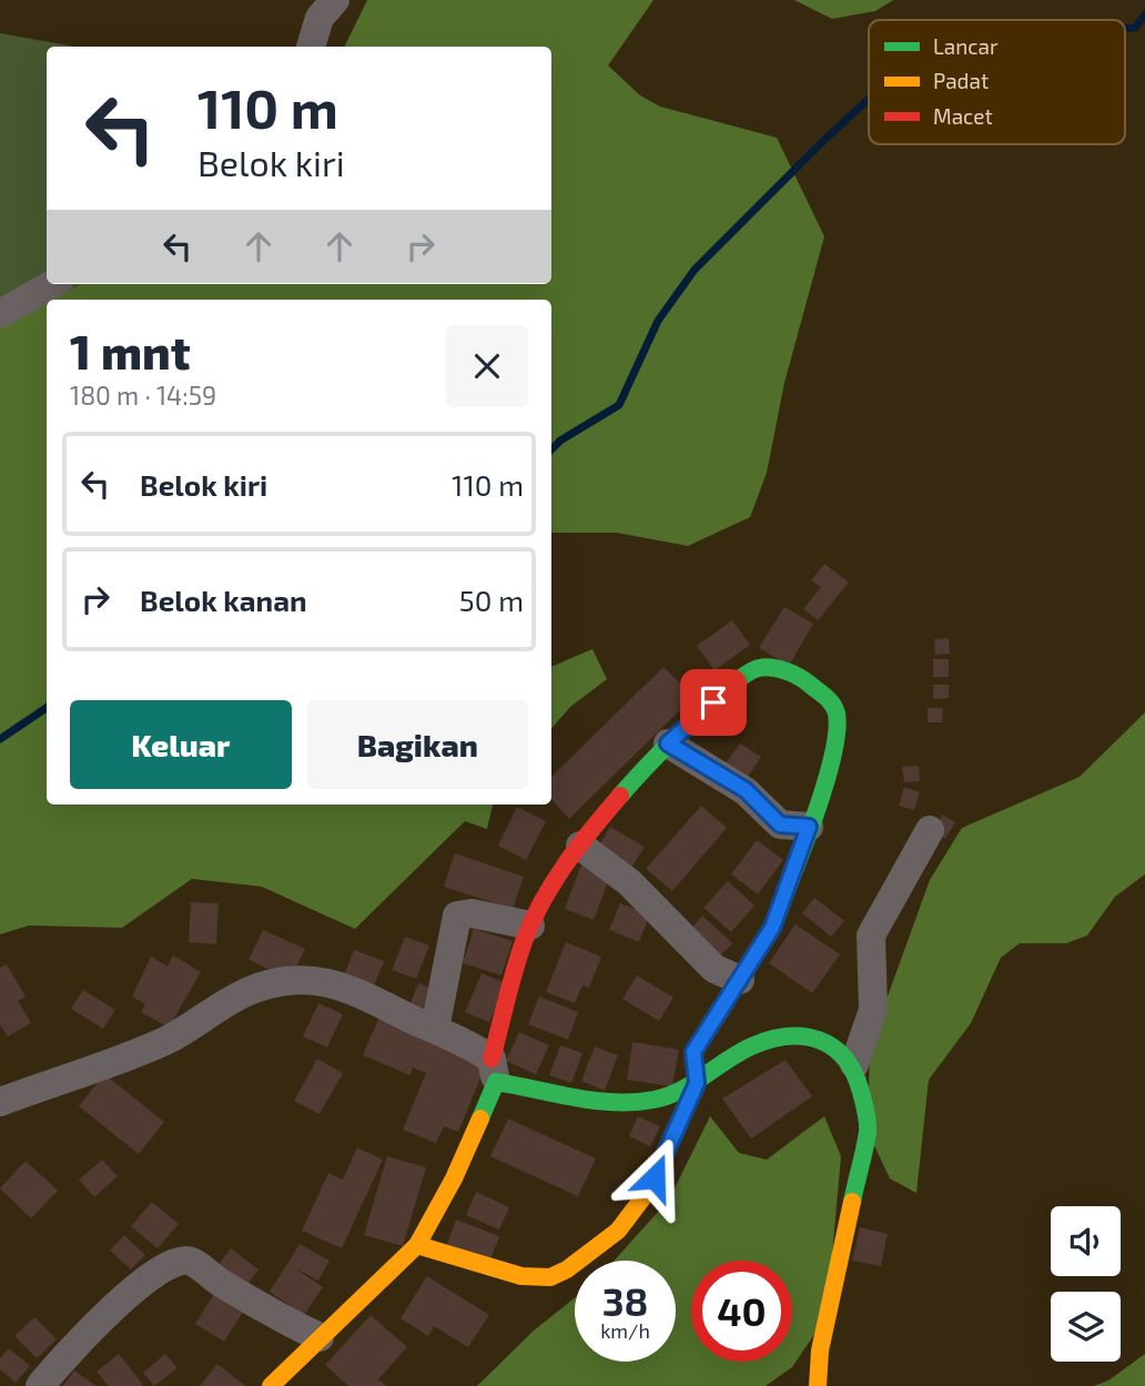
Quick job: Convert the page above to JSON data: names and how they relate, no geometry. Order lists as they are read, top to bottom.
{
  "legend": ["Lancar", "Padat", "Macet"],
  "page": {
    "turn": ["110 m", "Belok kiri"],
    "heading": ["1 mnt", "180 m · 14:59"],
    "list": [
      {
        "name": "Belok kiri",
        "value": "110 m"
      },
      {
        "name": "Belok kanan",
        "value": "50 m"
      }
    ],
    "buttons": ["Keluar", "Bagikan"],
    "speed": "38 km/h",
    "limit": "40"
  }
}
